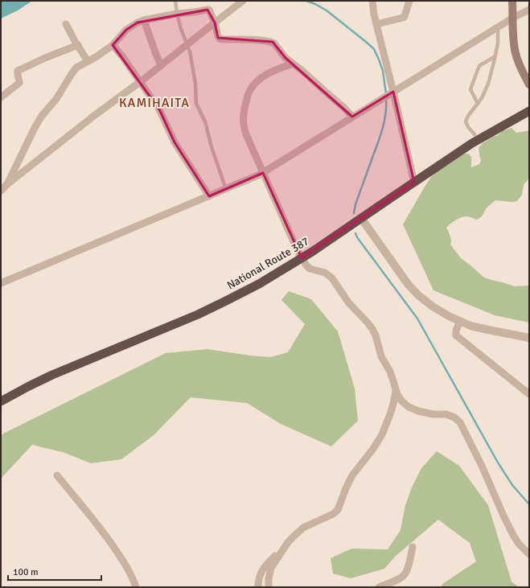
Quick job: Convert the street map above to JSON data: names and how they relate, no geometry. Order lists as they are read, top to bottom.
{
  "streets": {
    "highway": ["National Route 387"]
  },
  "districts": ["KAMIHAITA"],
  "scale_bar": "100 m"
}
